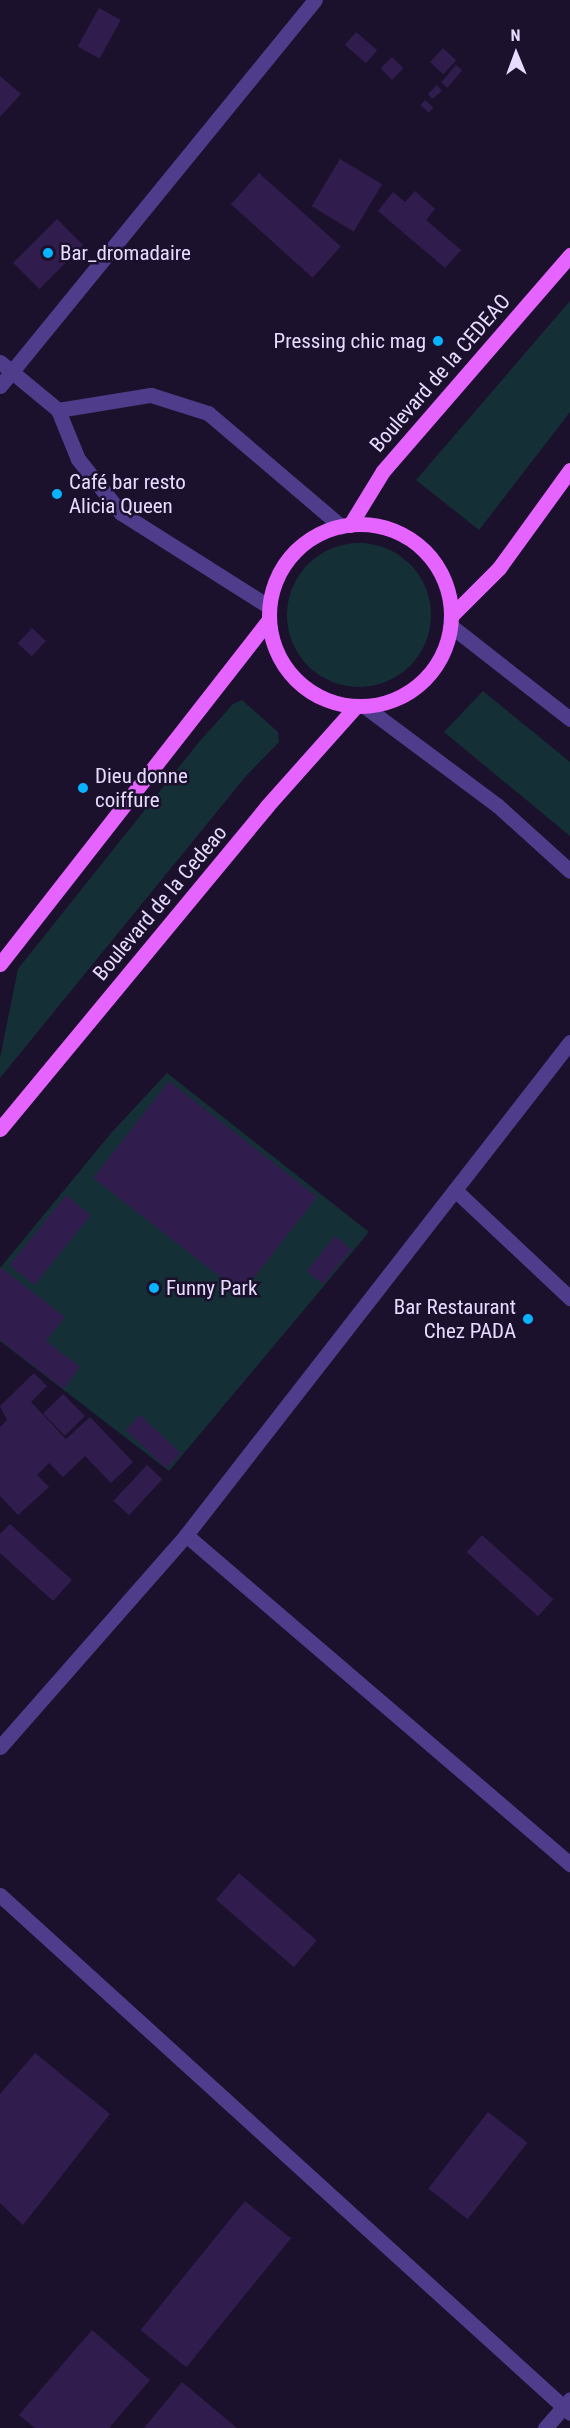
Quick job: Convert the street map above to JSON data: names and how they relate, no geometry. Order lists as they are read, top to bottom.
{
  "streets": {
    "main road": ["Boulevard de la CEDEAO", "Boulevard de la Cedeao"]
  },
  "crossings": [
    ["Boulevard de la CEDEAO", "Boulevard de la Cedeao"]
  ],
  "places": [
    "Bar_dromadaire",
    "Pressing chic mag",
    "Café bar resto Alicia Queen",
    "Dieu donne coiffure",
    "Funny Park",
    "Bar Restaurant Chez PADA"
  ],
  "north": "top"
}
